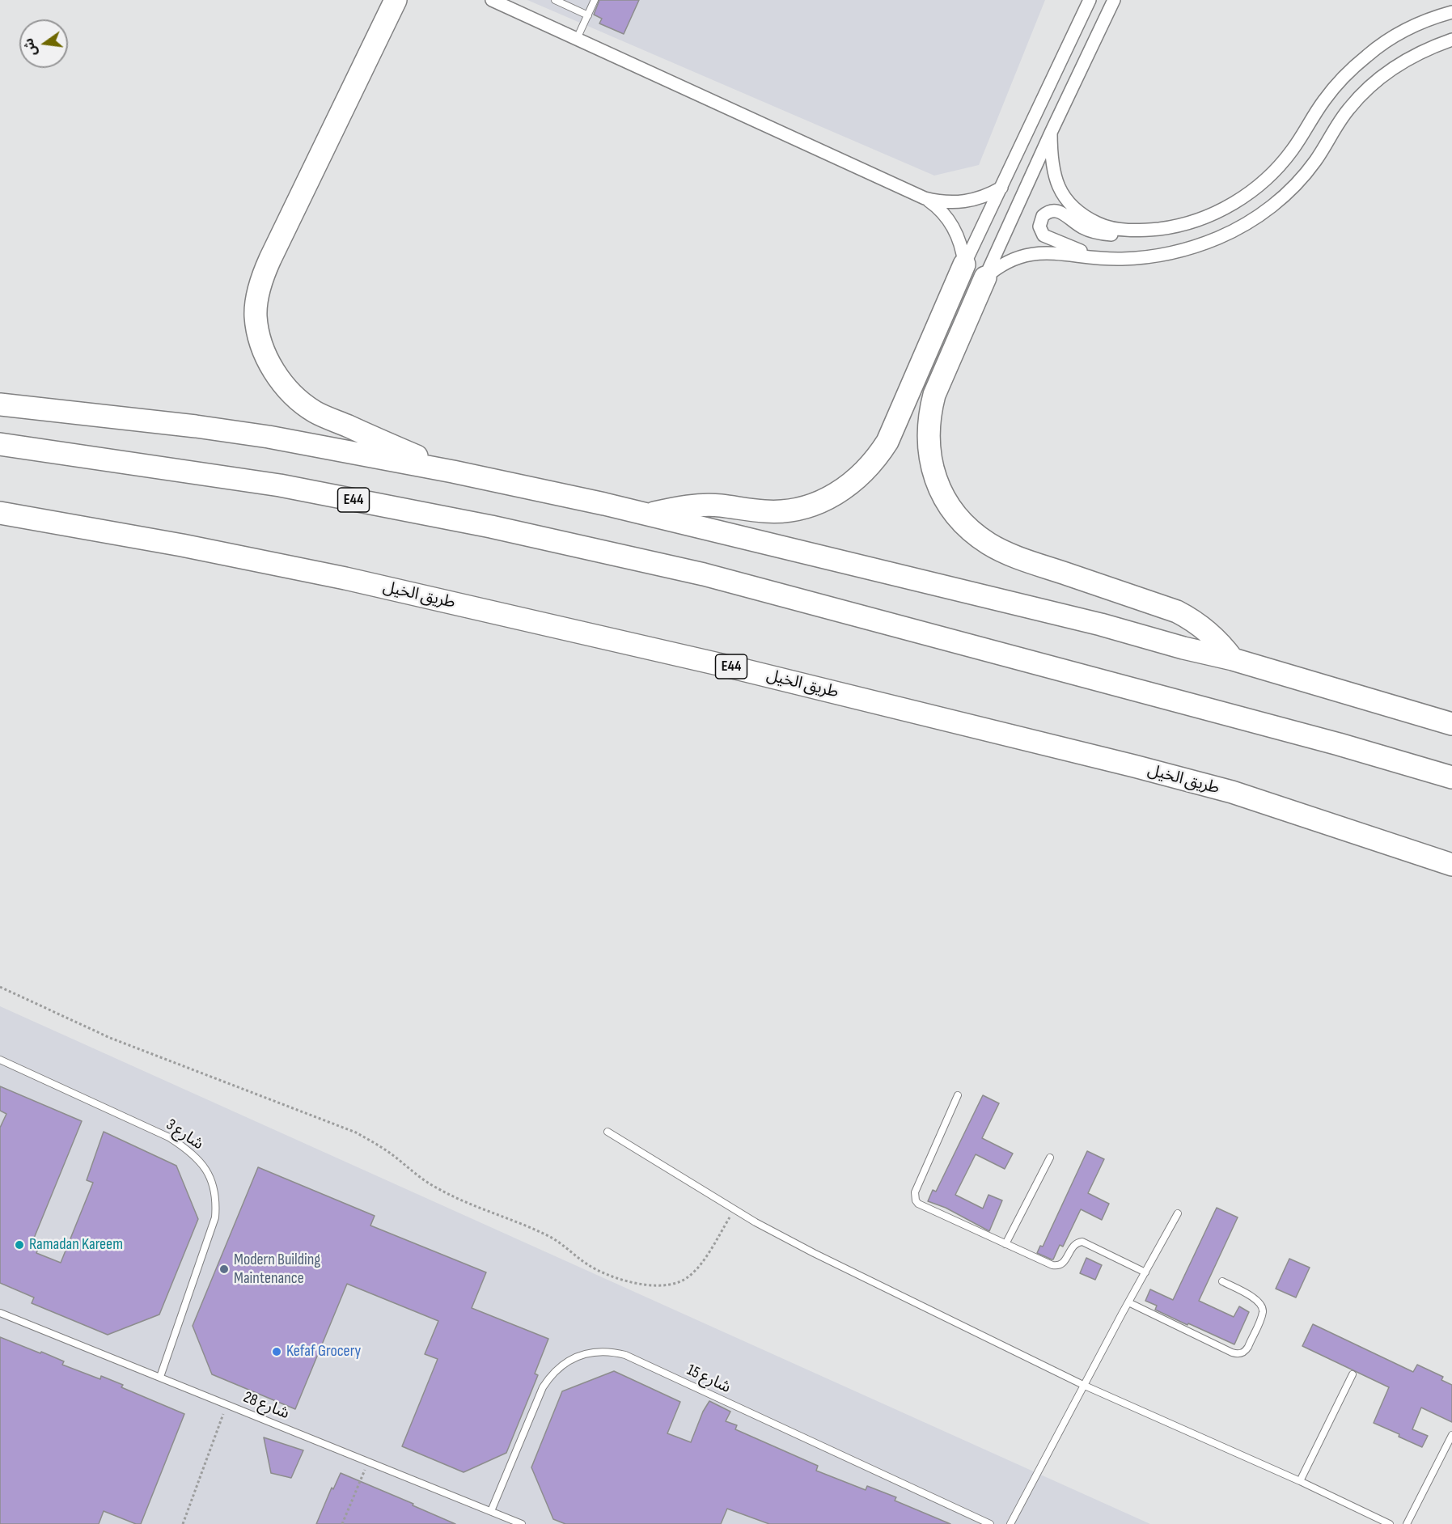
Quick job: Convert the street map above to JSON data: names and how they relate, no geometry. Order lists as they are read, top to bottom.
{
  "streets": {
    "highway": ["E44", "طريق الخيل"],
    "lane": ["شارع 3", "شارع 15", "شارع 28"]
  },
  "crossings": [
    ["شارع 3", "شارع 28"],
    ["شارع 15", "شارع 28"]
  ],
  "places": ["Ramadan Kareem", "Modern Building Maintenance", "Kefaf Grocery"],
  "north": "left"
}
